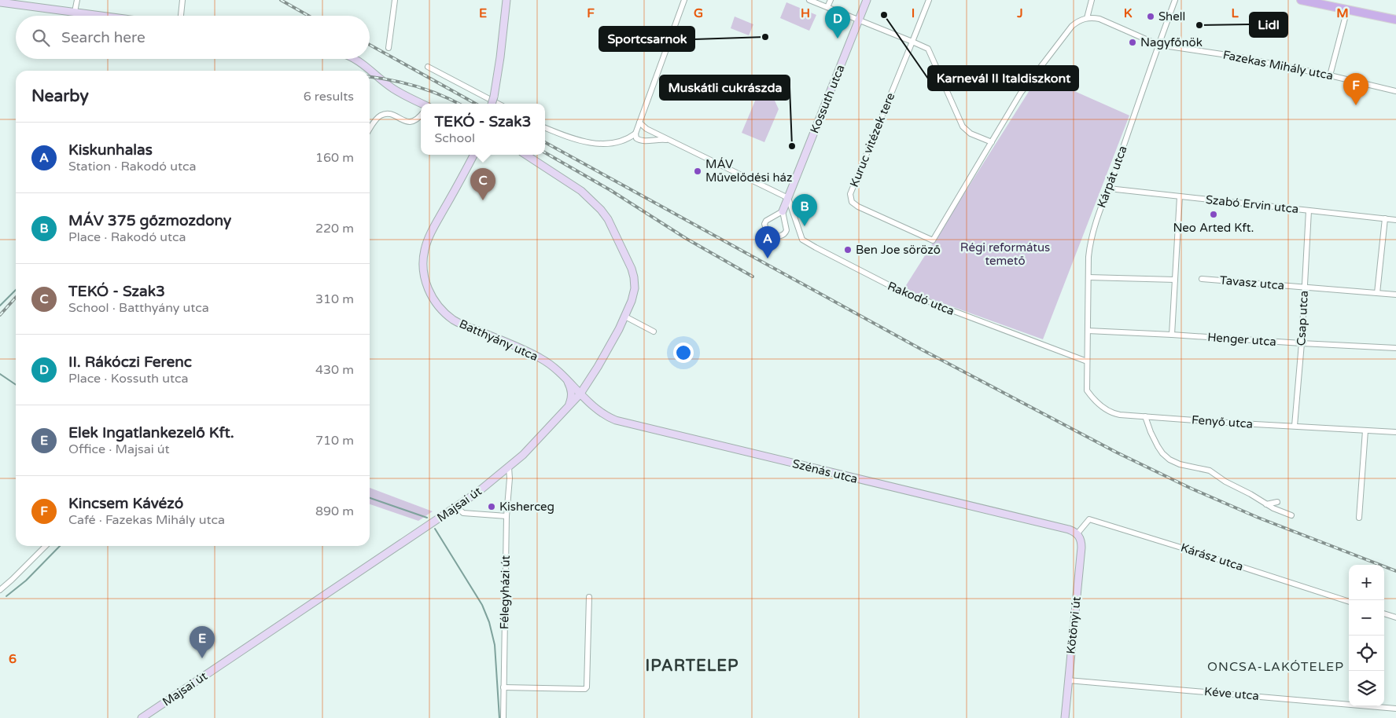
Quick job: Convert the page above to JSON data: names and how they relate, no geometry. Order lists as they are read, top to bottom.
{
  "streets": {
    "main road": [
      "Kossuth utca",
      "Batthyány utca",
      "Szénás utca",
      "Majsai út",
      "Kötönyi út"
    ],
    "street": [
      "Fazekas Mihály utca",
      "Kuruc vitézek tere",
      "Kárpát utca",
      "Szabó Ervin utca",
      "Tavasz utca",
      "Rakodó utca",
      "Csap utca",
      "Henger utca",
      "Fenyő utca",
      "Kárász utca",
      "Félegyházi út",
      "Kéve utca"
    ]
  },
  "crossings": [
    ["Fazekas Mihály utca", "Kárpát utca"],
    ["Kossuth utca", "Rakodó utca"],
    ["Kárpát utca", "Szabó Ervin utca"],
    ["Kárpát utca", "Rakodó utca"],
    ["Kárpát utca", "Henger utca"],
    ["Kárpát utca", "Fenyő utca"],
    ["Szabó Ervin utca", "Csap utca"],
    ["Tavasz utca", "Csap utca"],
    ["Rakodó utca", "Fenyő utca"],
    ["Csap utca", "Henger utca"],
    ["Csap utca", "Fenyő utca"],
    ["Batthyány utca", "Szénás utca"],
    ["Batthyány utca", "Majsai út"],
    ["Szénás utca", "Majsai út"],
    ["Szénás utca", "Kárász utca"],
    ["Szénás utca", "Kötönyi út"],
    ["Majsai út", "Félegyházi út"],
    ["Kárász utca", "Kötönyi út"],
    ["Kötönyi út", "Kéve utca"]
  ],
  "districts": ["IPARTELEP", "ONCSA-LAKÓTELEP"],
  "parks": ["Régi református temető"],
  "places": [
    "Karnevál II Italdiszkont",
    "Shell",
    "Lidl",
    "Sportcsarnok",
    "Nagyfőnök",
    "Muskátli cukrászda",
    "MÁV Művelődési ház",
    "Neo Arted Kft.",
    "Ben Joe söröző",
    "Kisherceg"
  ],
  "page": {
    "pins": [
      "D",
      "F",
      "C",
      "B",
      "A",
      "E"
    ],
    "search": "Search here",
    "heading": ["Nearby", "6 results"],
    "popup": ["TEKÓ - Szak3", "School"],
    "list": [
      {
        "mark": "A",
        "name": "Kiskunhalas",
        "note": "Station · Rakodó utca",
        "value": "160 m"
      },
      {
        "mark": "B",
        "name": "MÁV 375 gőzmozdony",
        "note": "Place · Rakodó utca",
        "value": "220 m"
      },
      {
        "mark": "C",
        "name": "TEKÓ - Szak3",
        "note": "School · Batthyány utca",
        "value": "310 m"
      },
      {
        "mark": "D",
        "name": "II. Rákóczi Ferenc",
        "note": "Place · Kossuth utca",
        "value": "430 m"
      },
      {
        "mark": "E",
        "name": "Elek Ingatlankezelő Kft.",
        "note": "Office · Majsai út",
        "value": "710 m"
      },
      {
        "mark": "F",
        "name": "Kincsem Kávézó",
        "note": "Café · Fazekas Mihály utca",
        "value": "890 m"
      }
    ],
    "map_buttons": ["+", "−"]
  },
  "grid": {
    "columns": [
      "E",
      "F",
      "G",
      "H",
      "I",
      "J",
      "K",
      "L",
      "M"
    ],
    "rows": ["6"]
  }
}
